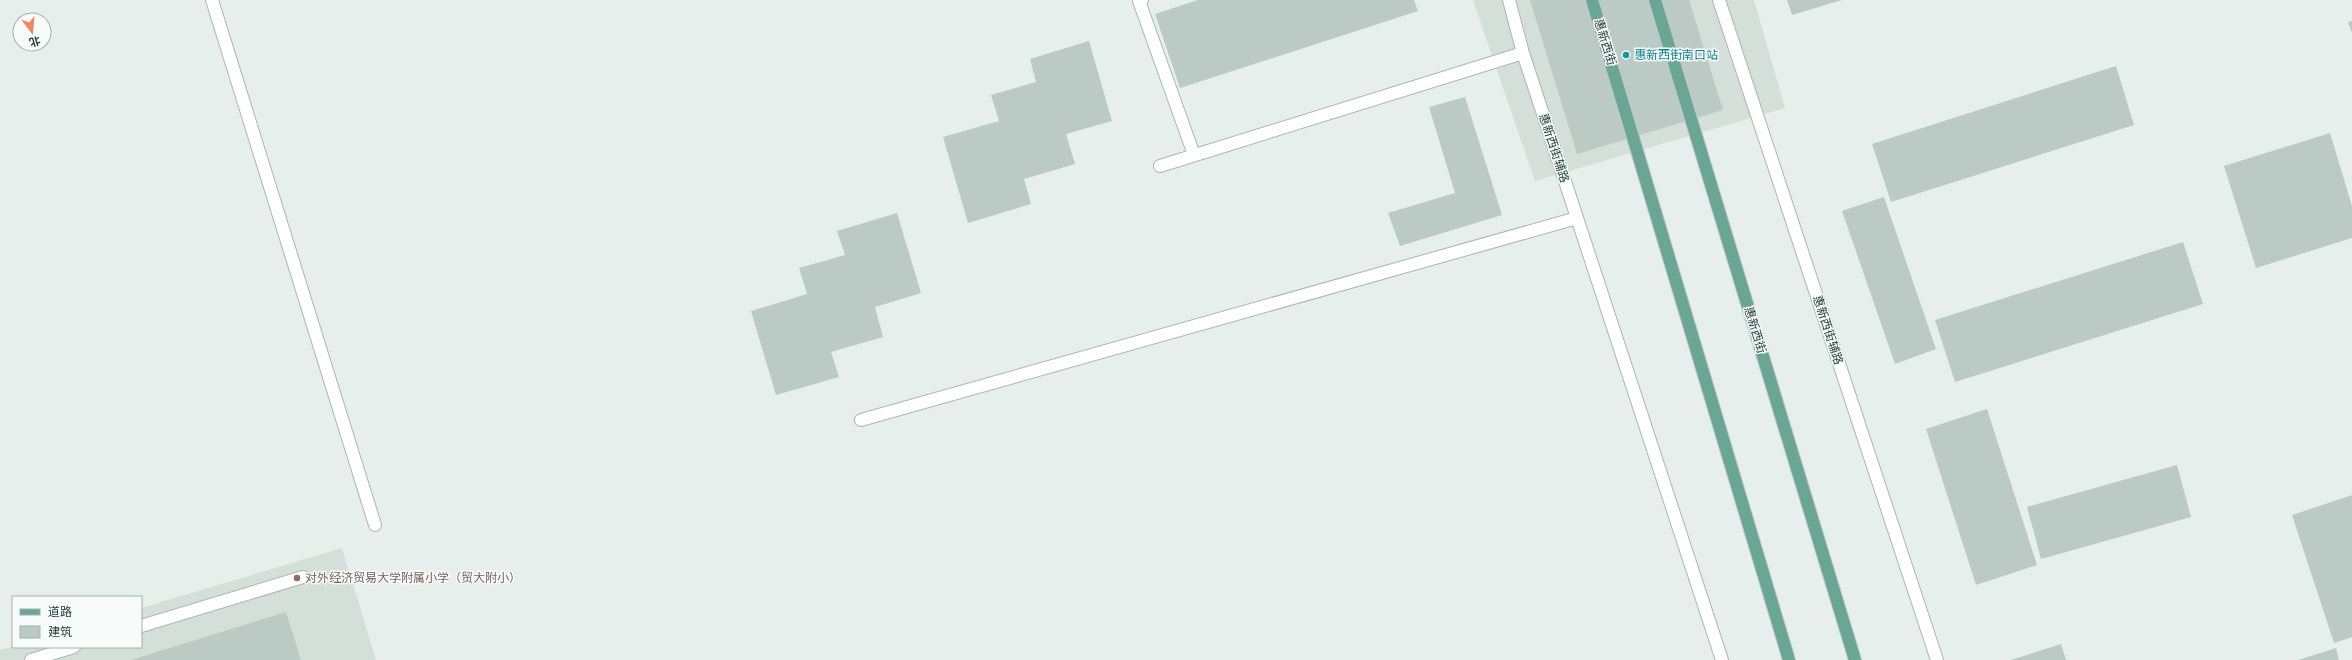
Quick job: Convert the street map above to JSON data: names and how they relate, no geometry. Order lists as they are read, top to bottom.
{
  "streets": {
    "main road": ["惠新西街"],
    "street": ["惠新西街辅路"]
  },
  "places": ["惠新西街南口站", "对外经济贸易大学附属小学（贸大附小）"],
  "legend": ["道路", "建筑"],
  "north": "bottom"
}
